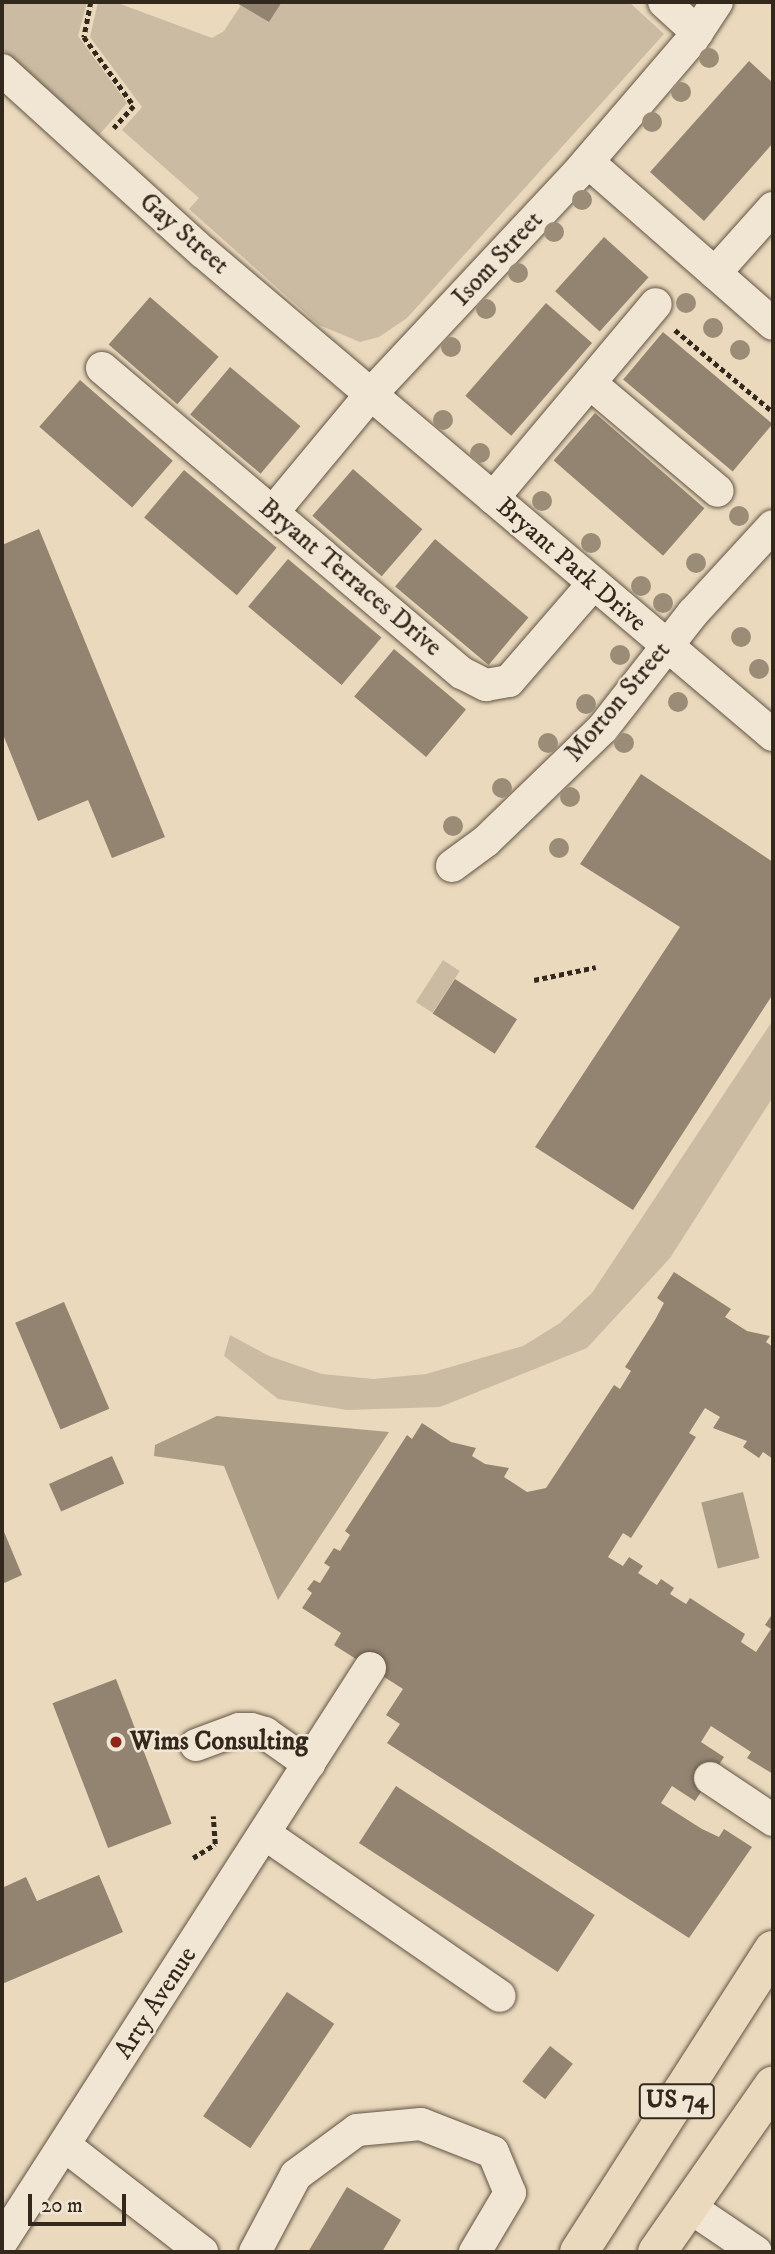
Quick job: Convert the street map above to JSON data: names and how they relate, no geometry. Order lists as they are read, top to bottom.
{
  "streets": {
    "main road": ["US 74"],
    "street": [
      "Gay Street",
      "Isom Street",
      "Bryant Park Drive",
      "Bryant Terraces Drive",
      "Morton Street",
      "Arty Avenue"
    ]
  },
  "crossings": [
    ["Gay Street", "Isom Street"],
    ["Gay Street", "Bryant Park Drive"],
    ["Isom Street", "Bryant Park Drive"],
    ["Isom Street", "Bryant Terraces Drive"],
    ["Bryant Park Drive", "Bryant Terraces Drive"],
    ["Bryant Park Drive", "Morton Street"]
  ],
  "places": ["Wims Consulting"],
  "scale_bar": "20 m"
}
